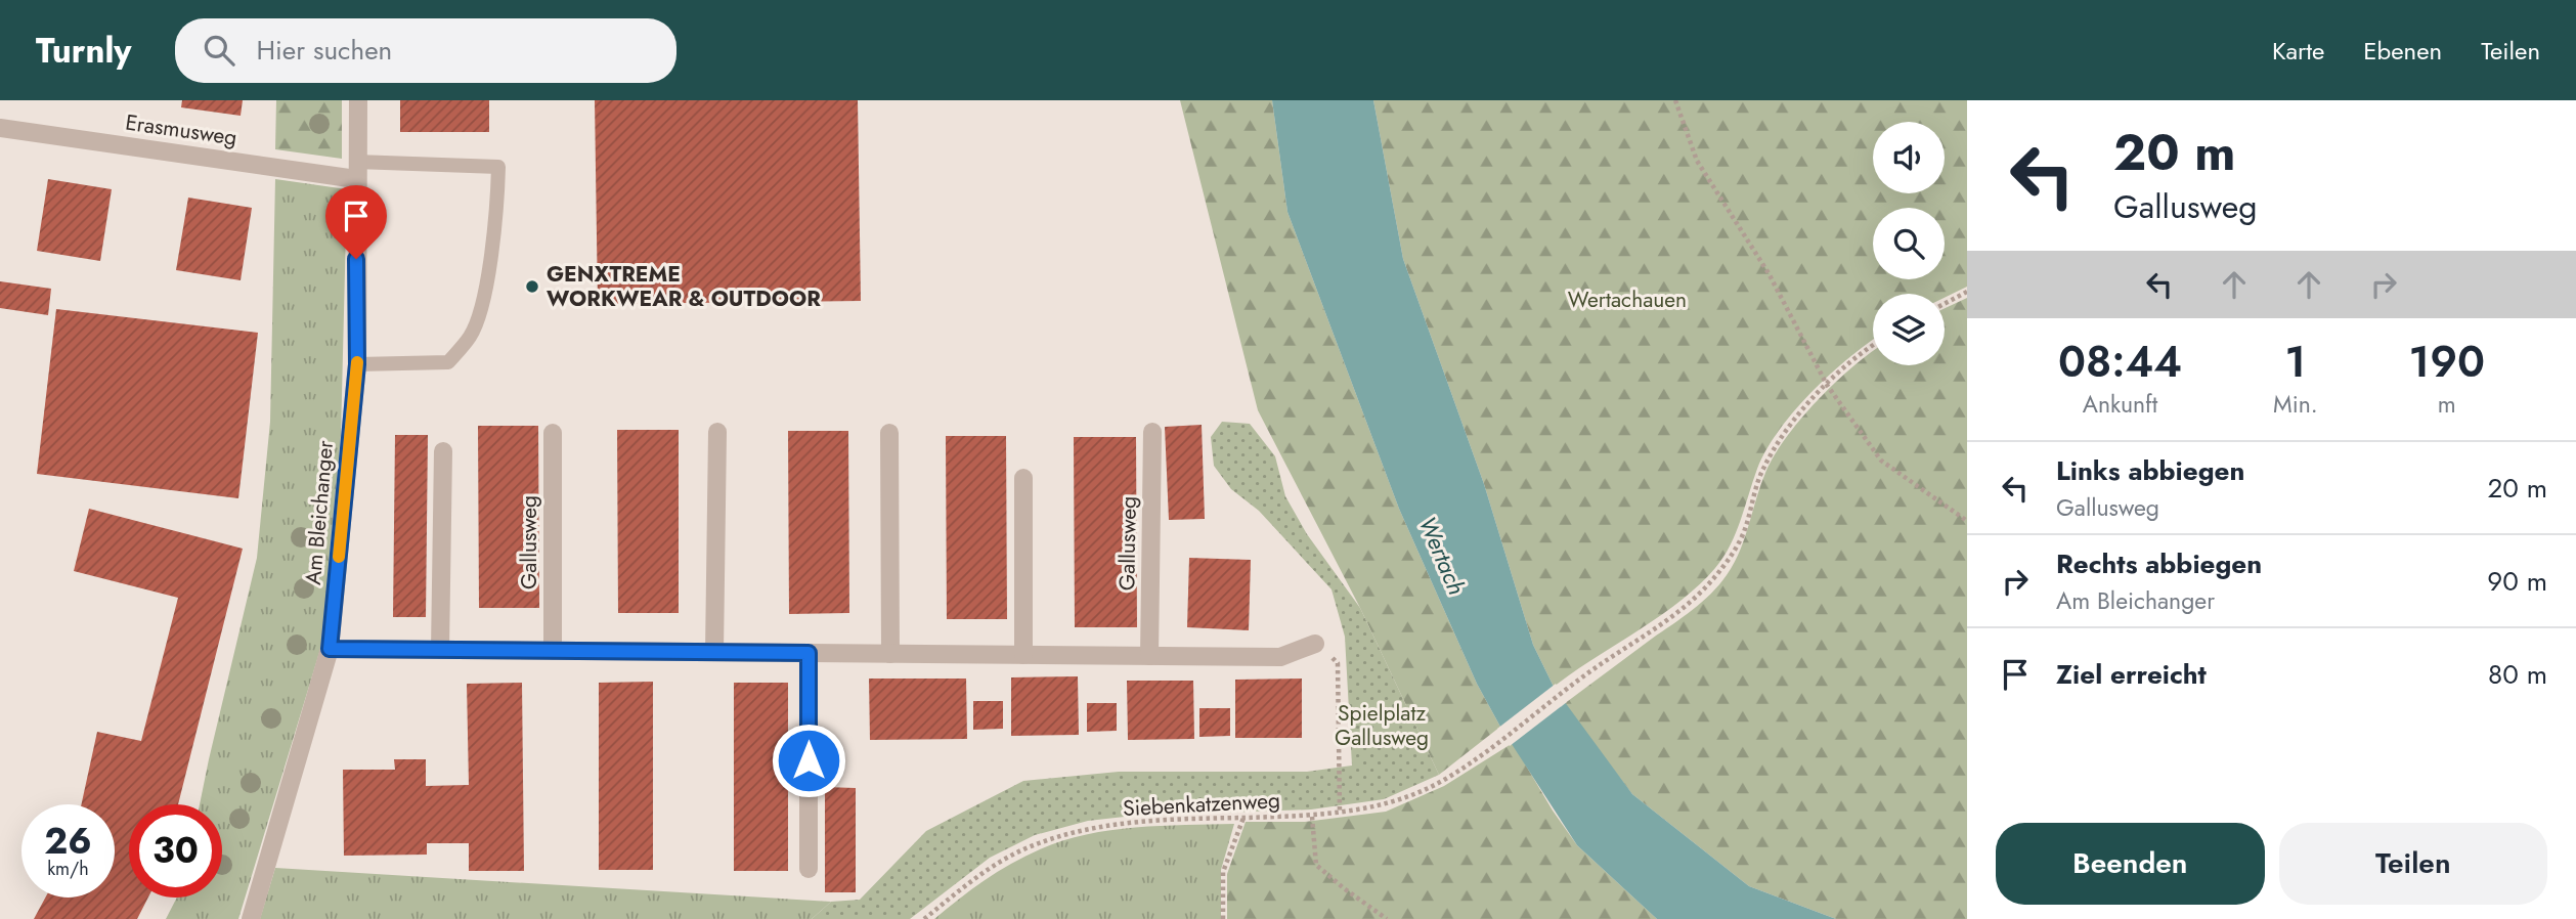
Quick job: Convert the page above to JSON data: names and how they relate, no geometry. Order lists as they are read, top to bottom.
{
  "streets": {
    "street": ["Erasmusweg", "Am Bleichanger", "Gallusweg"],
    "path": ["Siebenkatzenweg"]
  },
  "crossings": [
    ["Erasmusweg", "Am Bleichanger"]
  ],
  "water": ["Wertach"],
  "parks": ["Wertachauen", "Spielplatz Gallusweg"],
  "places": ["GENXTREME WORKWEAR & OUTDOOR"],
  "page": {
    "header": "Turnly",
    "search": "Hier suchen",
    "nav": ["Karte", "Ebenen", "Teilen"],
    "turn": ["20 m", "Gallusweg"],
    "eta": [
      "08:44",
      "Ankunft",
      "1",
      "Min.",
      "190",
      "m"
    ],
    "list": [
      {
        "name": "Links abbiegen",
        "note": "Gallusweg",
        "value": "20 m"
      },
      {
        "name": "Rechts abbiegen",
        "note": "Am Bleichanger",
        "value": "90 m"
      },
      {
        "name": "Ziel erreicht",
        "value": "80 m"
      }
    ],
    "speed": "26 km/h",
    "limit": "30",
    "buttons": ["Beenden", "Teilen"]
  }
}
